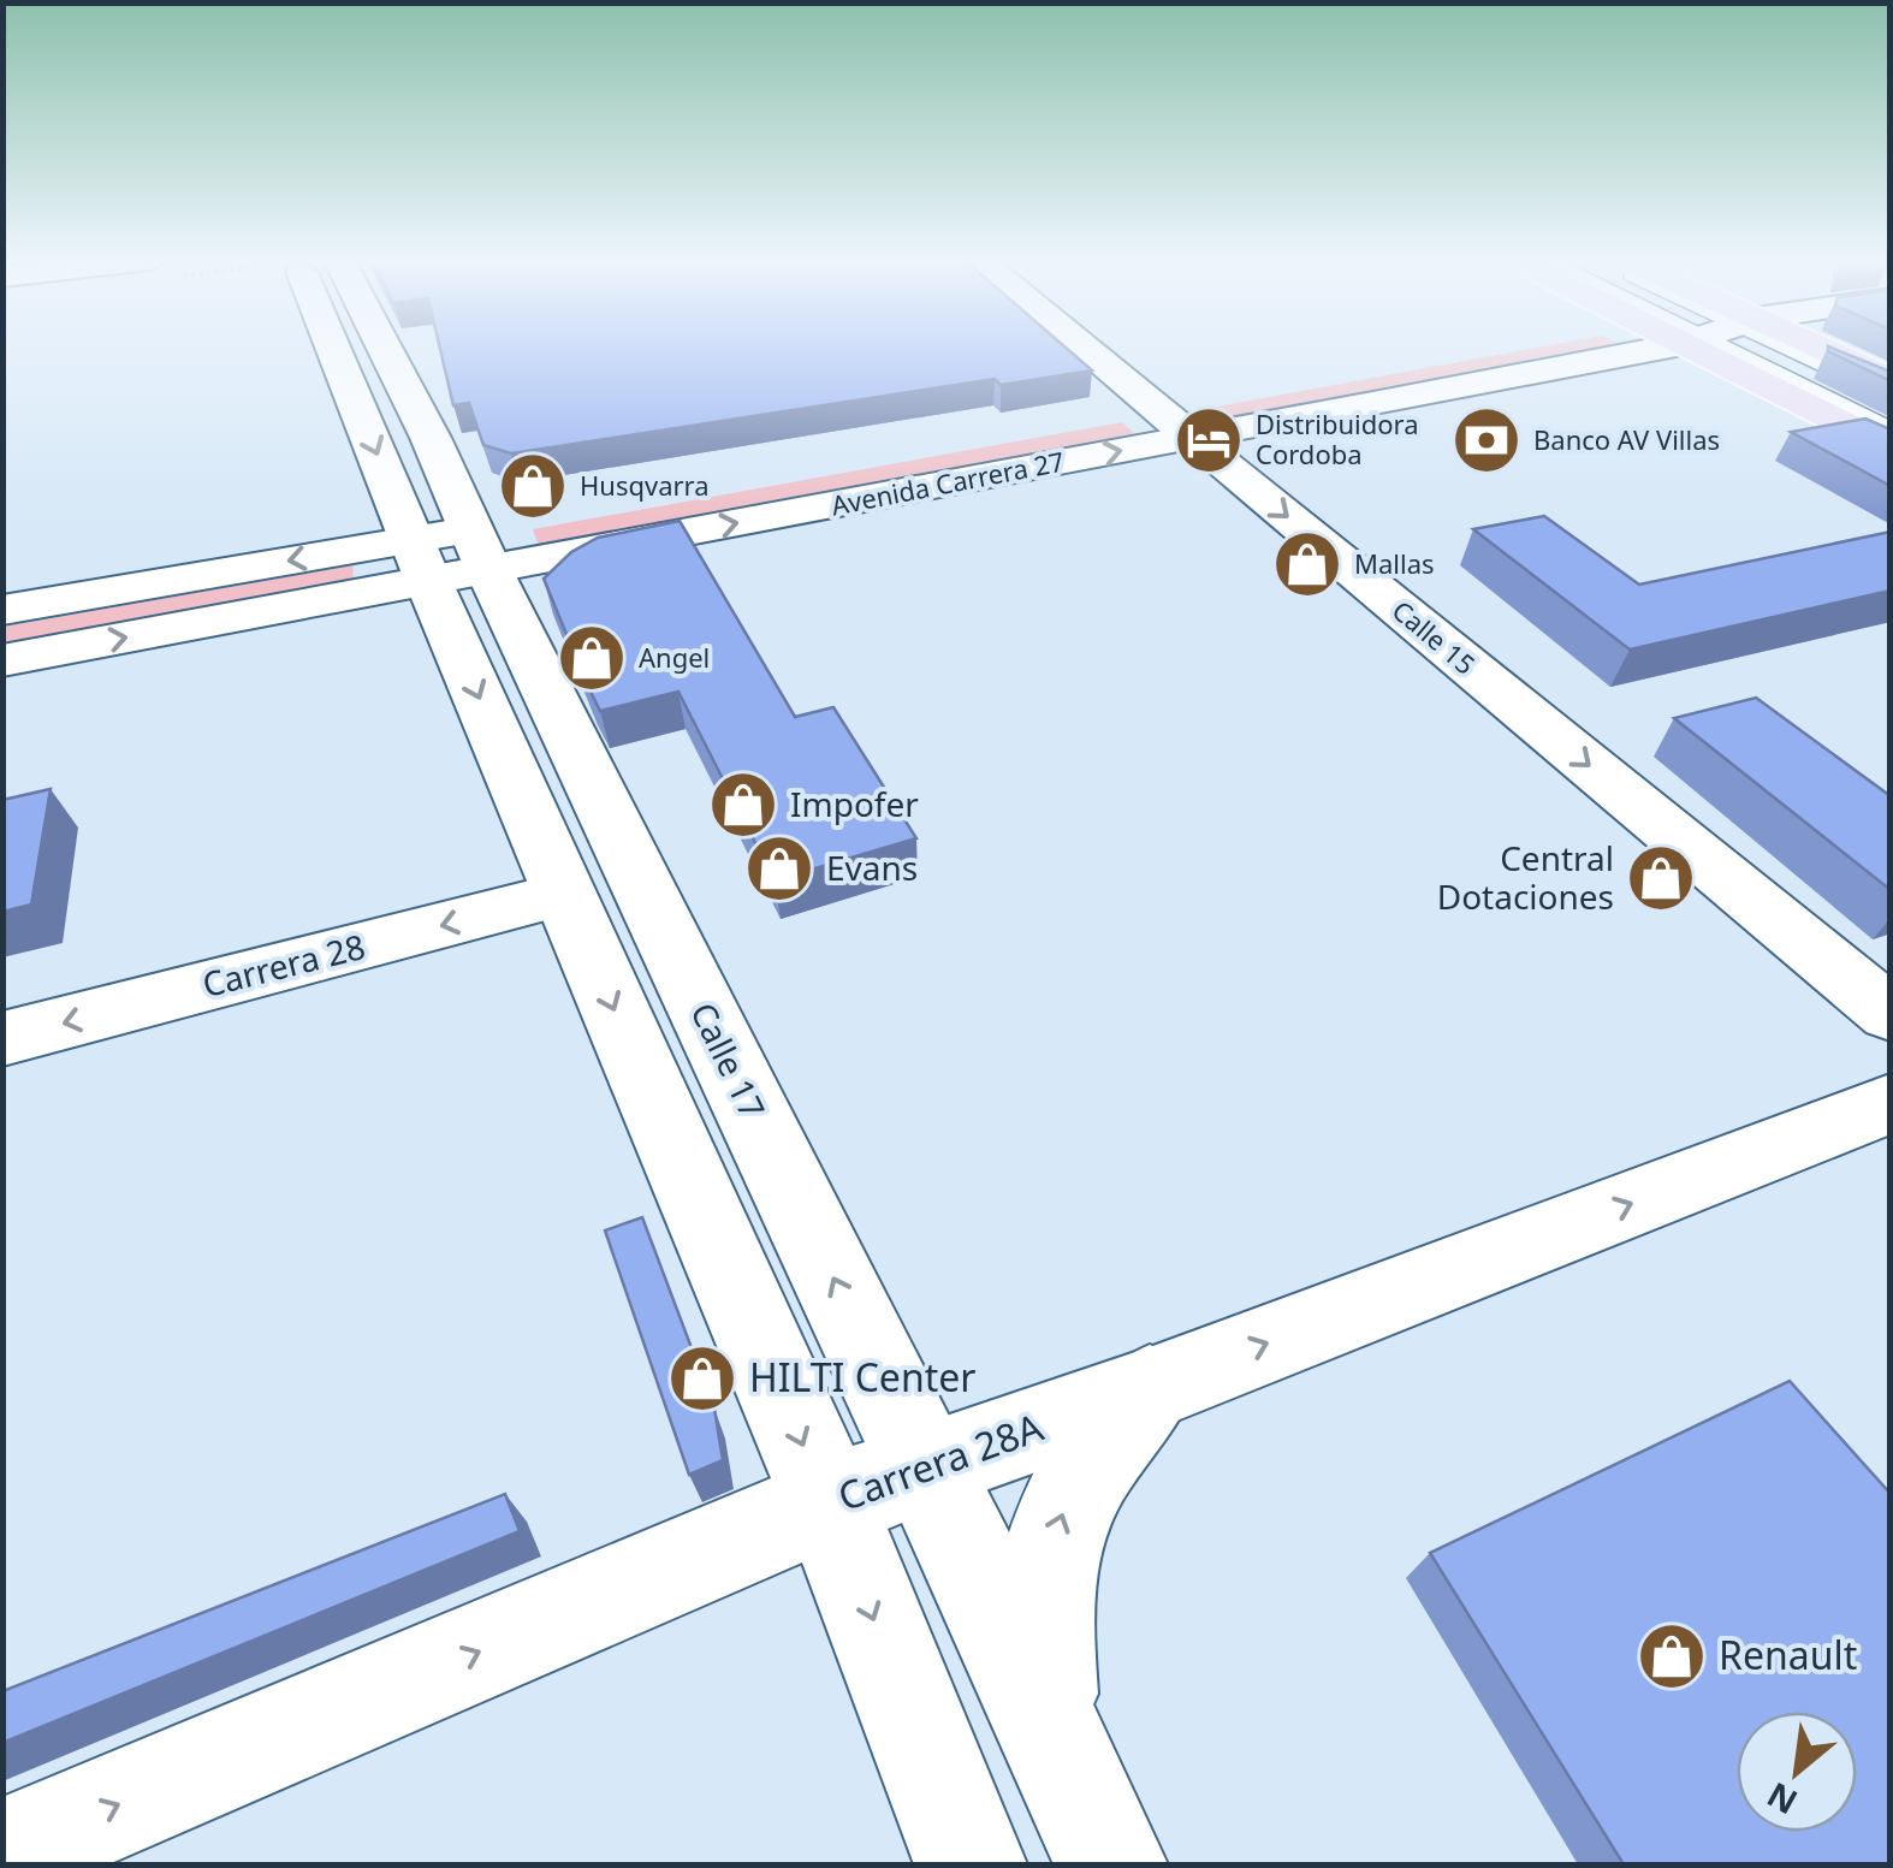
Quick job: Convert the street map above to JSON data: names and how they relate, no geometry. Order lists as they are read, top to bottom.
{
  "streets": {
    "street": [
      "Avenida Carrera 27",
      "Calle 15",
      "Carrera 28",
      "Calle 17",
      "Carrera 28A"
    ]
  },
  "crossings": [
    ["Avenida Carrera 27", "Calle 15"],
    ["Avenida Carrera 27", "Calle 17"],
    ["Calle 17", "Carrera 28A"]
  ],
  "one_way": ["Calle 15", "Carrera 28", "Carrera 28A"],
  "places": {
    "hotel": ["Distribuidora Cordoba"],
    "bank": ["Banco AV Villas"],
    "shop": [
      "Husqvarra",
      "Mallas",
      "Angel",
      "Impofer",
      "Evans",
      "Central Dotaciones",
      "HILTI Center",
      "Renault"
    ]
  },
  "north": "bottom left"
}
